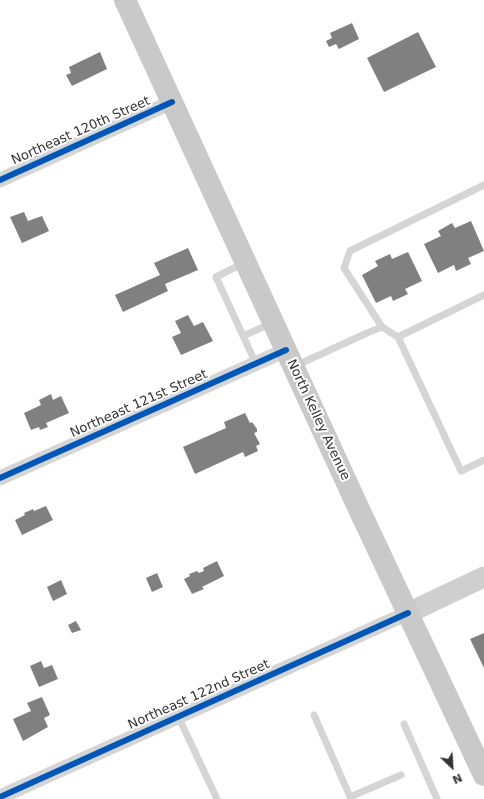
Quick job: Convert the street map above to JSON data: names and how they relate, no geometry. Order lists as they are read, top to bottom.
{
  "streets": {
    "main road": ["North Kelley Avenue", "Northeast 122nd Street"],
    "street": ["Northeast 120th Street", "Northeast 121st Street"]
  },
  "crossings": [
    ["Northeast 120th Street", "North Kelley Avenue"],
    ["Northeast 121st Street", "North Kelley Avenue"],
    ["North Kelley Avenue", "Northeast 122nd Street"]
  ],
  "north": "bottom right"
}
